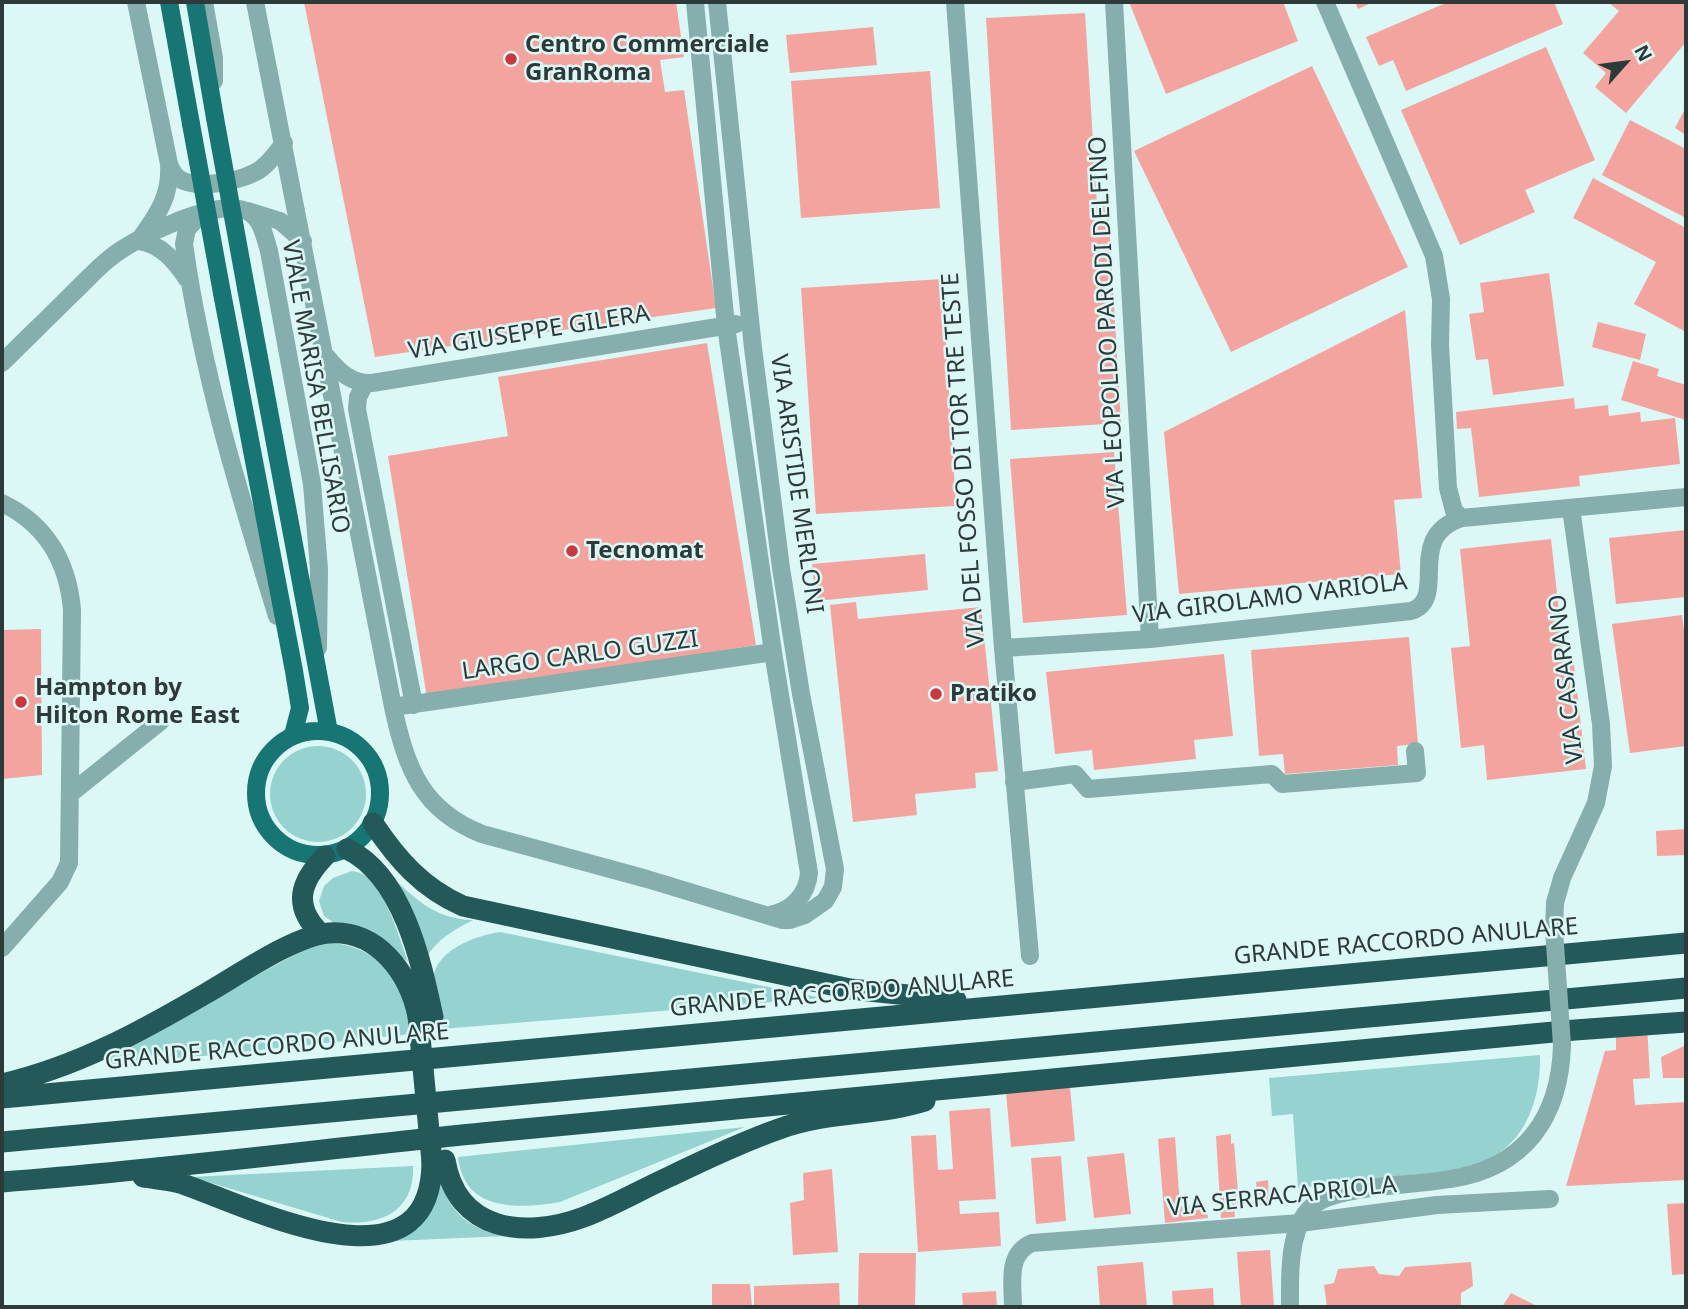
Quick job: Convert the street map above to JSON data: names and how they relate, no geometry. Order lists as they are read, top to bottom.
{
  "streets": {
    "highway": ["GRANDE RACCORDO ANULARE"],
    "main road": ["VIALE MARISA BELLISARIO"],
    "street": [
      "VIA LEOPOLDO PARODI DELFINO",
      "VIA GIUSEPPE GILERA",
      "VIA DEL FOSSO DI TOR TRE TESTE",
      "VIA ARISTIDE MERLONI",
      "VIA GIROLAMO VARIOLA",
      "LARGO CARLO GUZZI",
      "VIA CASARANO",
      "VIA SERRACAPRIOLA"
    ]
  },
  "crossings": [
    ["VIA LEOPOLDO PARODI DELFINO", "VIA GIROLAMO VARIOLA"],
    ["VIA GIUSEPPE GILERA", "VIA ARISTIDE MERLONI"],
    ["VIA DEL FOSSO DI TOR TRE TESTE", "VIA GIROLAMO VARIOLA"],
    ["VIA ARISTIDE MERLONI", "LARGO CARLO GUZZI"],
    ["VIA CASARANO", "VIA SERRACAPRIOLA"]
  ],
  "places": [
    "Centro Commerciale GranRoma",
    "Tecnomat",
    "Pratiko",
    "Hampton by Hilton Rome East"
  ],
  "north": "top right"
}
